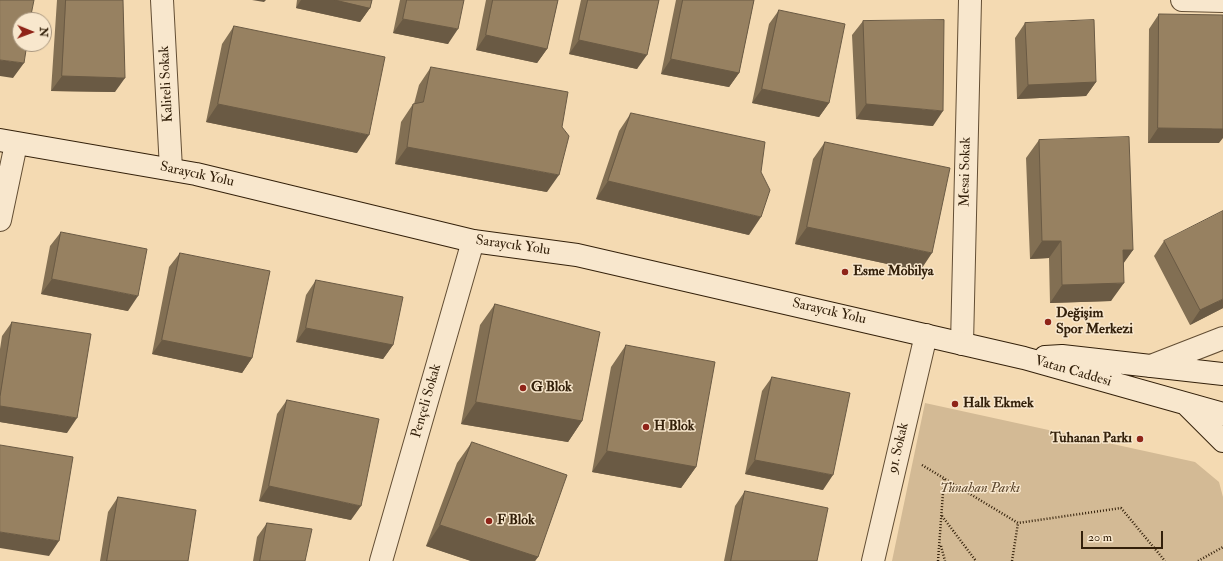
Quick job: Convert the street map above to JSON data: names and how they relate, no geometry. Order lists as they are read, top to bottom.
{
  "streets": {
    "main road": [
      "Kaliteli Sokak",
      "Mesai Sokak",
      "Saraycık Yolu",
      "Vatan Caddesi",
      "Pençeli Sokak",
      "91. Sokak"
    ]
  },
  "crossings": [
    ["Kaliteli Sokak", "Saraycık Yolu"],
    ["Mesai Sokak", "Saraycık Yolu"],
    ["Saraycık Yolu", "Vatan Caddesi"],
    ["Saraycık Yolu", "Pençeli Sokak"],
    ["Saraycık Yolu", "91. Sokak"]
  ],
  "parks": ["Tunahan Parkı"],
  "places": [
    "Esme Mobilya",
    "Değişim Spor Merkezi",
    "G Blok",
    "Halk Ekmek",
    "H Blok",
    "Tuhanan Parkı",
    "F Blok"
  ],
  "scale_bar": "20 m",
  "north": "right"
}
